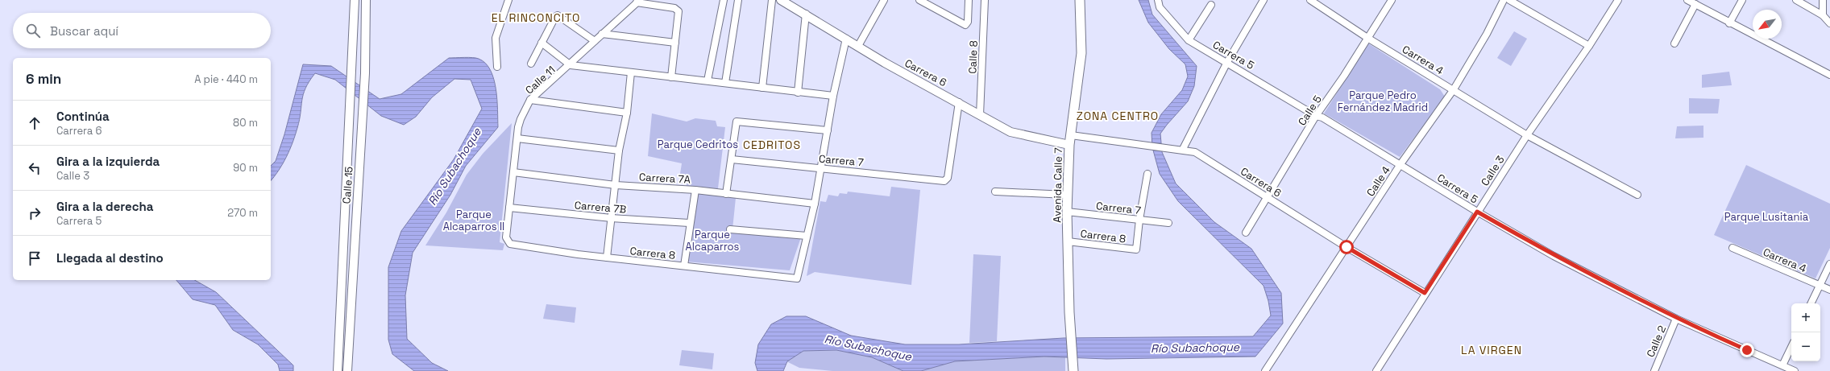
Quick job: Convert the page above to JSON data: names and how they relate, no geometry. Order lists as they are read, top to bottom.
{
  "streets": {
    "main road": ["Avenida Calle 7"],
    "street": [
      "Carrera 5",
      "Calle 8",
      "Carrera 4",
      "Carrera 6",
      "Calle 11",
      "Calle 5",
      "Carrera 7",
      "Calle 3",
      "Carrera 7A",
      "Calle 4",
      "Calle 15",
      "Carrera 7B",
      "Carrera 8",
      "Calle 2"
    ]
  },
  "crossings": [
    ["Carrera 5", "Calle 5"],
    ["Carrera 5", "Calle 3"],
    ["Carrera 5", "Calle 4"],
    ["Carrera 5", "Calle 2"],
    ["Calle 8", "Carrera 6"],
    ["Carrera 4", "Calle 5"],
    ["Carrera 4", "Calle 3"],
    ["Carrera 4", "Calle 4"],
    ["Carrera 6", "Calle 5"],
    ["Carrera 6", "Carrera 7"],
    ["Carrera 6", "Calle 3"],
    ["Carrera 6", "Calle 4"],
    ["Carrera 6", "Avenida Calle 7"],
    ["Calle 11", "Carrera 7A"],
    ["Calle 11", "Carrera 7B"],
    ["Calle 11", "Carrera 8"],
    ["Carrera 7", "Avenida Calle 7"],
    ["Carrera 7", "Carrera 8"],
    ["Avenida Calle 7", "Carrera 8"]
  ],
  "districts": [
    "EL RINCONCITO",
    "ZONA CENTRO",
    "CEDRITOS",
    "LA VIRGEN"
  ],
  "water": ["Río Subachoque"],
  "parks": [
    "Parque Pedro Fernández Madrid",
    "Parque Cedritos",
    "Parque Alcaparros II",
    "Parque Lusitania",
    "Parque Alcaparros"
  ],
  "north": "bottom left",
  "page": {
    "search": "Buscar aquí",
    "heading": ["6 min", "A pie · 440 m"],
    "list": [
      ["Continúa", "Carrera 6", "80 m"],
      ["Gira a la izquierda", "Calle 3", "90 m"],
      ["Gira a la derecha", "Carrera 5", "270 m"],
      "Llegada al destino"
    ],
    "map_buttons": ["+", "−"]
  }
}
